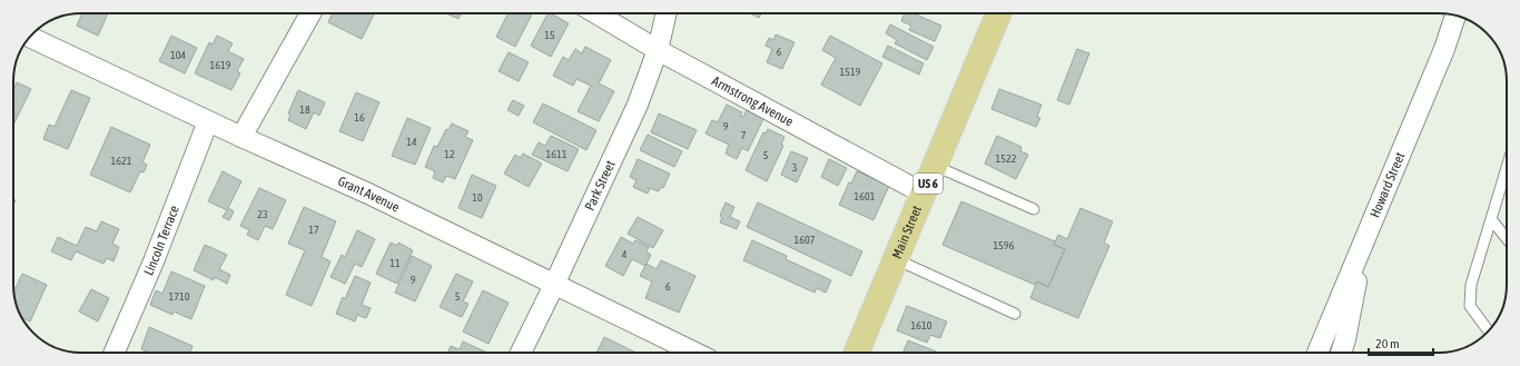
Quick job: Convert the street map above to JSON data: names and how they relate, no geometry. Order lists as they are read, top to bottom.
{
  "streets": {
    "main road": ["US 6", "Main Street"],
    "street": [
      "Armstrong Avenue",
      "Howard Street",
      "Park Street",
      "Grant Avenue",
      "Lincoln Terrace"
    ]
  },
  "crossings": [
    ["Armstrong Avenue", "Park Street"],
    ["Armstrong Avenue", "Main Street"],
    ["Park Street", "Grant Avenue"],
    ["Grant Avenue", "Lincoln Terrace"]
  ],
  "house_numbers": [
    "15",
    "6",
    "104",
    "1619",
    "1519",
    "18",
    "16",
    "9",
    "7",
    "14",
    "12",
    "1611",
    "5",
    "1522",
    "1621",
    "3",
    "1601",
    "10",
    "23",
    "17",
    "1607",
    "1596",
    "4",
    "11",
    "9",
    "6",
    "1710",
    "5",
    "1610"
  ],
  "scale_bar": "20 m"
}
